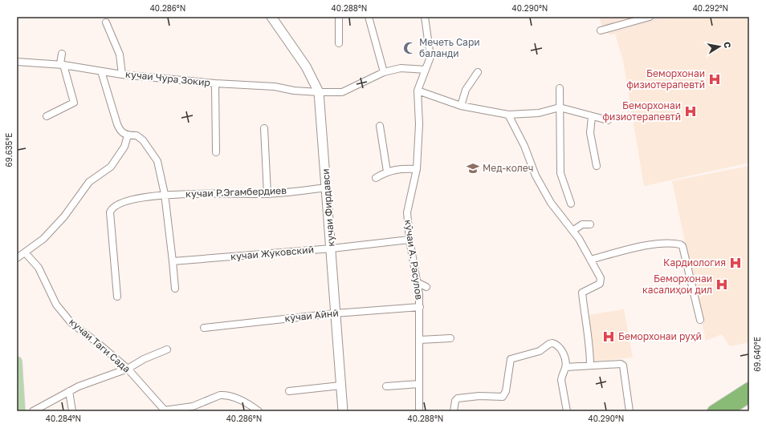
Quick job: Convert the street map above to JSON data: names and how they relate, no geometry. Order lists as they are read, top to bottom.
{
  "streets": {
    "street": [
      "кучаи Чура Зокир",
      "кучаи Р.Эгамбердиев",
      "кучаи Фирдавси",
      "кучаи Жуковский",
      "кӯчаи А. Расулов",
      "кӯчаи Айнӣ",
      "кучаи Таги Сада"
    ]
  },
  "crossings": [
    ["кучаи Чура Зокир", "кучаи Фирдавси"],
    ["кучаи Р.Эгамбердиев", "кучаи Фирдавси"],
    ["кучаи Фирдавси", "кучаи Жуковский"],
    ["кучаи Фирдавси", "кӯчаи Айнӣ"],
    ["кучаи Жуковский", "кӯчаи А. Расулов"],
    ["кӯчаи А. Расулов", "кӯчаи Айнӣ"]
  ],
  "places": {
    "mosque": ["Мечеть Сари баланди"],
    "hospital": [
      "Беморхонаи физиотерапевтй",
      "Беморхонаи физиотерапевтӣ",
      "Кардиология",
      "Беморхонаи касалиҳои дил",
      "Беморхонаи руҳӣ"
    ],
    "school or university": ["Мед-колеч"]
  },
  "north": "right",
  "coordinates": [
    "40.286°N",
    "40.288°N",
    "40.290°N",
    "40.292°N",
    "69.635°E",
    "69.640°E",
    "40.284°N"
  ]
}
